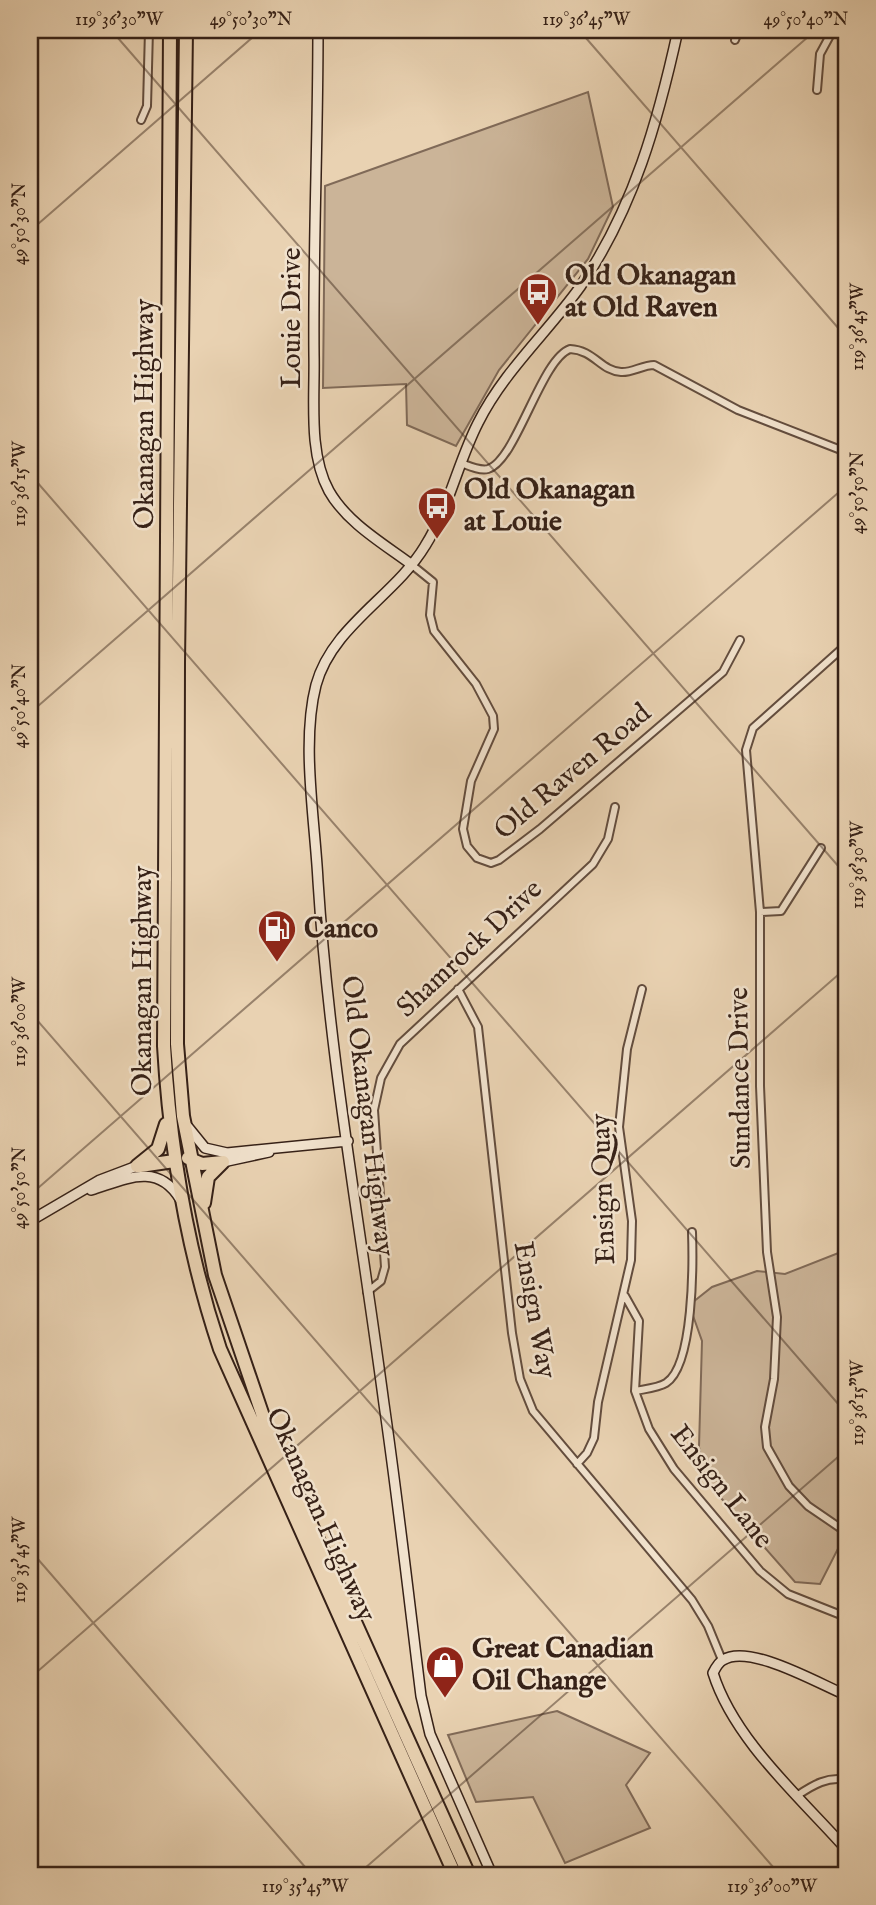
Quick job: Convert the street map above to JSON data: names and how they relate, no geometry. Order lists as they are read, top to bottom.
{
  "streets": {
    "highway": ["Okanagan Highway"],
    "street": [
      "Louie Drive",
      "Old Raven Road",
      "Shamrock Drive",
      "Sundance Drive",
      "Old Okanagan Highway",
      "Ensign Quay",
      "Ensign Way",
      "Ensign Lane"
    ]
  },
  "crossings": [
    ["Louie Drive", "Old Raven Road"],
    ["Louie Drive", "Old Okanagan Highway"],
    ["Old Raven Road", "Old Okanagan Highway"],
    ["Shamrock Drive", "Old Okanagan Highway"],
    ["Shamrock Drive", "Ensign Way"],
    ["Ensign Quay", "Ensign Way"],
    ["Ensign Quay", "Ensign Lane"]
  ],
  "places": {
    "bus stop": ["Old Okanagan at Old Raven", "Old Okanagan at Louie"],
    "fuel station": ["Canco"],
    "shop": ["Great Canadian Oil Change"]
  },
  "coordinates": [
    "119°36'30\"W",
    "49°50'30\"N",
    "119°36'45\"W",
    "49°50'40\"N",
    "119°36'15\"W",
    "49°50'50\"N",
    "119°36'00\"W",
    "119°35'45\"W"
  ]
}
